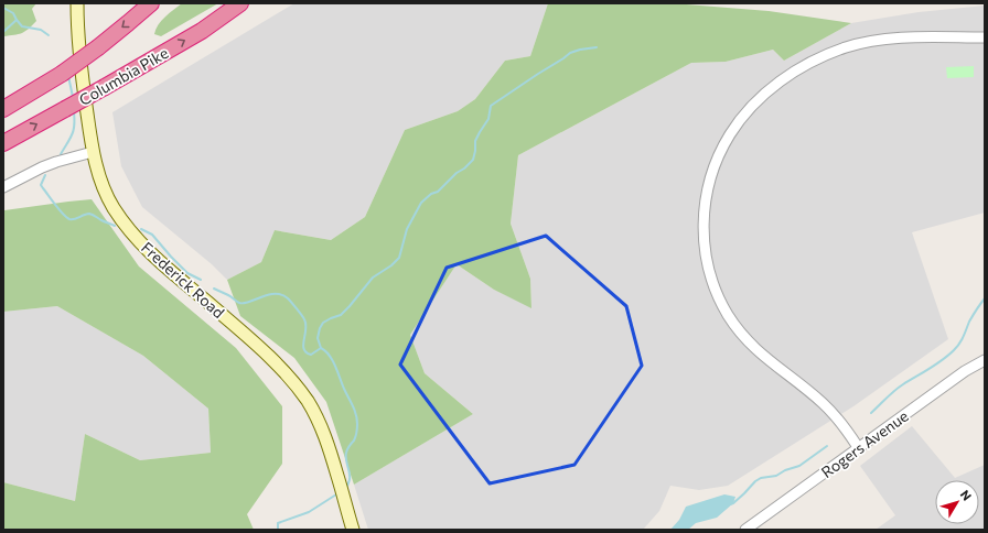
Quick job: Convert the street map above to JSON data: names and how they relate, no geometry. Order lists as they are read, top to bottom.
{
  "streets": {
    "highway": ["Columbia Pike"],
    "main road": ["Frederick Road"],
    "street": ["Rogers Avenue"]
  },
  "north": "top right"
}
